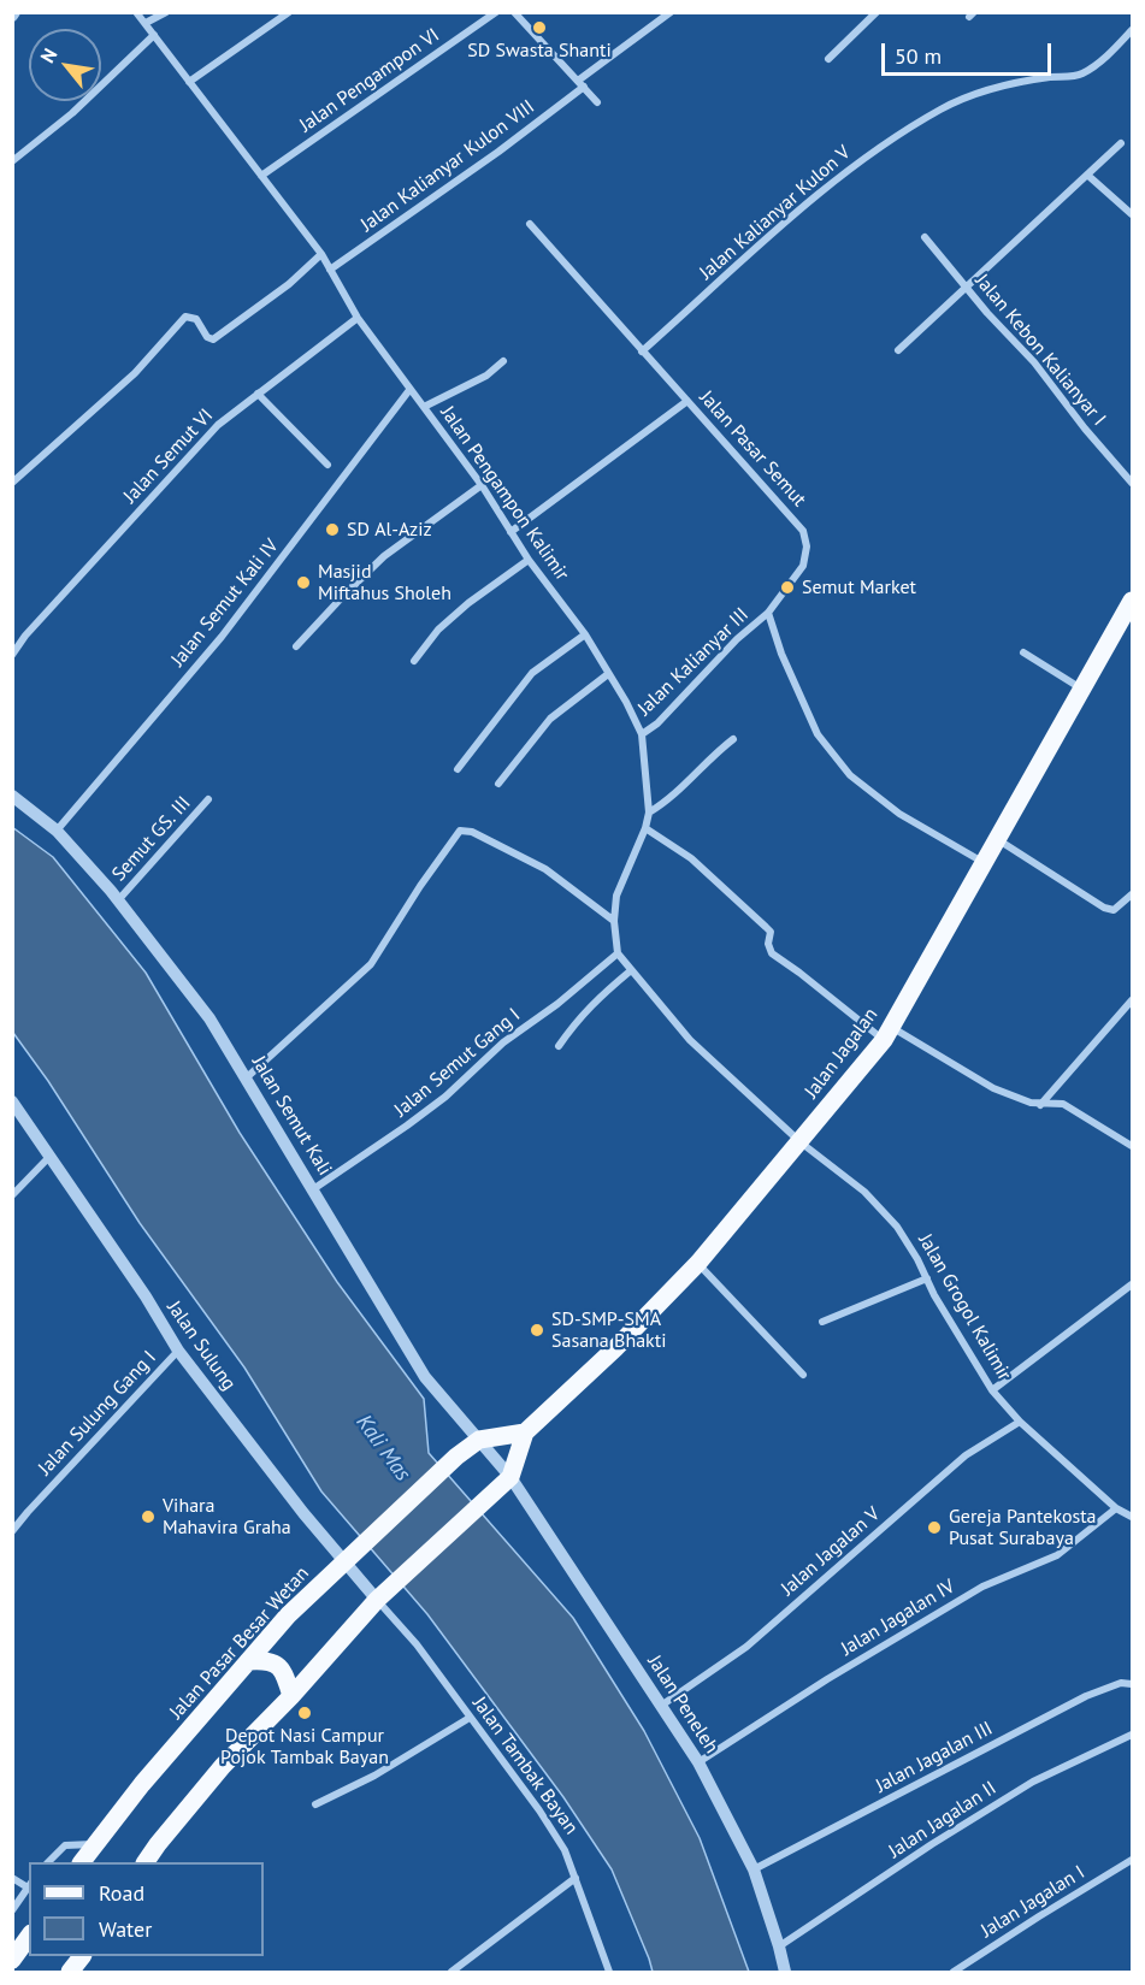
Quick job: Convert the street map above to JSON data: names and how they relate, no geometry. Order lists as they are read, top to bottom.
{
  "streets": {
    "main road": ["Jalan Jagalan", "Jalan Pasar Besar Wetan"],
    "street": [
      "Jalan Pengampon VI",
      "Jalan Kalianyar Kulon VIII",
      "Jalan Kalianyar Kulon V",
      "Jalan Kebon Kalianyar I",
      "Jalan Pasar Semut",
      "Jalan Semut VI",
      "Jalan Pengampon Kalimir",
      "Jalan Semut Kali IV",
      "Jalan Kalianyar III",
      "Semut GS. III",
      "Jalan Semut Gang I",
      "Jalan Semut Kali",
      "Jalan Grogol Kalimir",
      "Jalan Sulung",
      "Jalan Sulung Gang I",
      "Jalan Jagalan V",
      "Jalan Jagalan IV",
      "Jalan Peneleh",
      "Jalan Jagalan III",
      "Jalan Tambak Bayan",
      "Jalan Jagalan II",
      "Jalan Jagalan I"
    ]
  },
  "crossings": [
    ["Jalan Pengampon VI", "Jalan Pengampon Kalimir"],
    ["Jalan Kalianyar Kulon VIII", "Jalan Pengampon Kalimir"],
    ["Jalan Kalianyar Kulon V", "Jalan Pasar Semut"],
    ["Jalan Pasar Semut", "Jalan Kalianyar III"],
    ["Jalan Semut VI", "Jalan Pengampon Kalimir"],
    ["Jalan Pengampon Kalimir", "Jalan Semut Kali IV"],
    ["Jalan Pengampon Kalimir", "Jalan Kalianyar III"],
    ["Jalan Pengampon Kalimir", "Jalan Jagalan"],
    ["Jalan Pengampon Kalimir", "Jalan Semut Gang I"],
    ["Jalan Pengampon Kalimir", "Jalan Grogol Kalimir"],
    ["Jalan Semut Kali IV", "Jalan Semut Kali"],
    ["Semut GS. III", "Jalan Semut Kali"],
    ["Jalan Jagalan", "Jalan Grogol Kalimir"],
    ["Jalan Semut Gang I", "Jalan Semut Kali"],
    ["Jalan Semut Kali", "Jalan Pasar Besar Wetan"],
    ["Jalan Semut Kali", "Jalan Peneleh"],
    ["Jalan Grogol Kalimir", "Jalan Jagalan V"],
    ["Jalan Grogol Kalimir", "Jalan Jagalan IV"],
    ["Jalan Sulung", "Jalan Sulung Gang I"],
    ["Jalan Sulung", "Jalan Pasar Besar Wetan"],
    ["Jalan Sulung", "Jalan Tambak Bayan"],
    ["Jalan Jagalan V", "Jalan Peneleh"],
    ["Jalan Jagalan IV", "Jalan Peneleh"],
    ["Jalan Peneleh", "Jalan Jagalan III"],
    ["Jalan Peneleh", "Jalan Jagalan II"]
  ],
  "water": ["Kali Mas"],
  "places": [
    "SD Swasta Shanti",
    "SD Al-Aziz",
    "Masjid Miftahus Sholeh",
    "Semut Market",
    "SD-SMP-SMA Sasana Bhakti",
    "Vihara Mahavira Graha",
    "Gereja Pantekosta Pusat Surabaya",
    "Depot Nasi Campur Pojok Tambak Bayan"
  ],
  "legend": ["Road", "Water"],
  "scale_bar": "50 m",
  "north": "top left"
}
